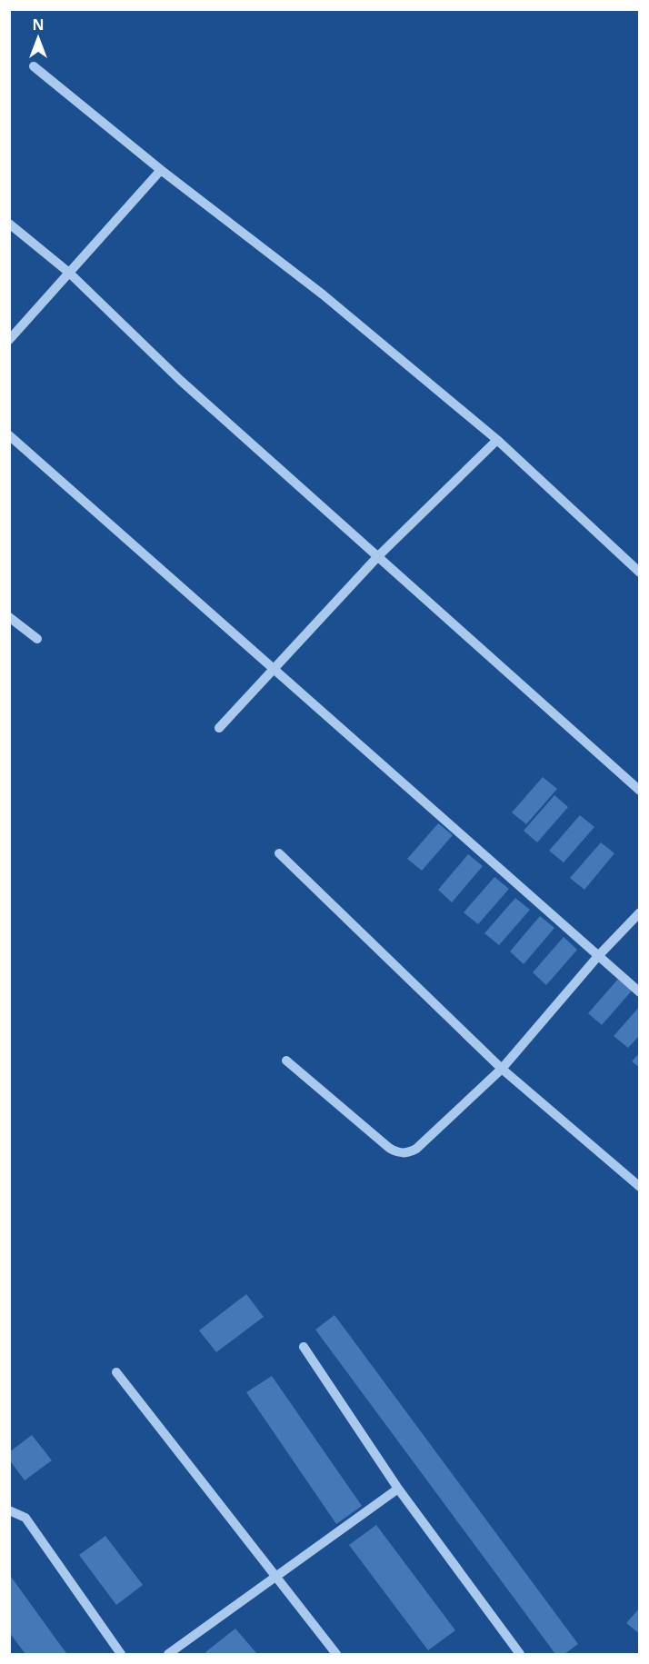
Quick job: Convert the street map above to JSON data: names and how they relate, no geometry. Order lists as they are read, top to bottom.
{
  "north": "top"
}
